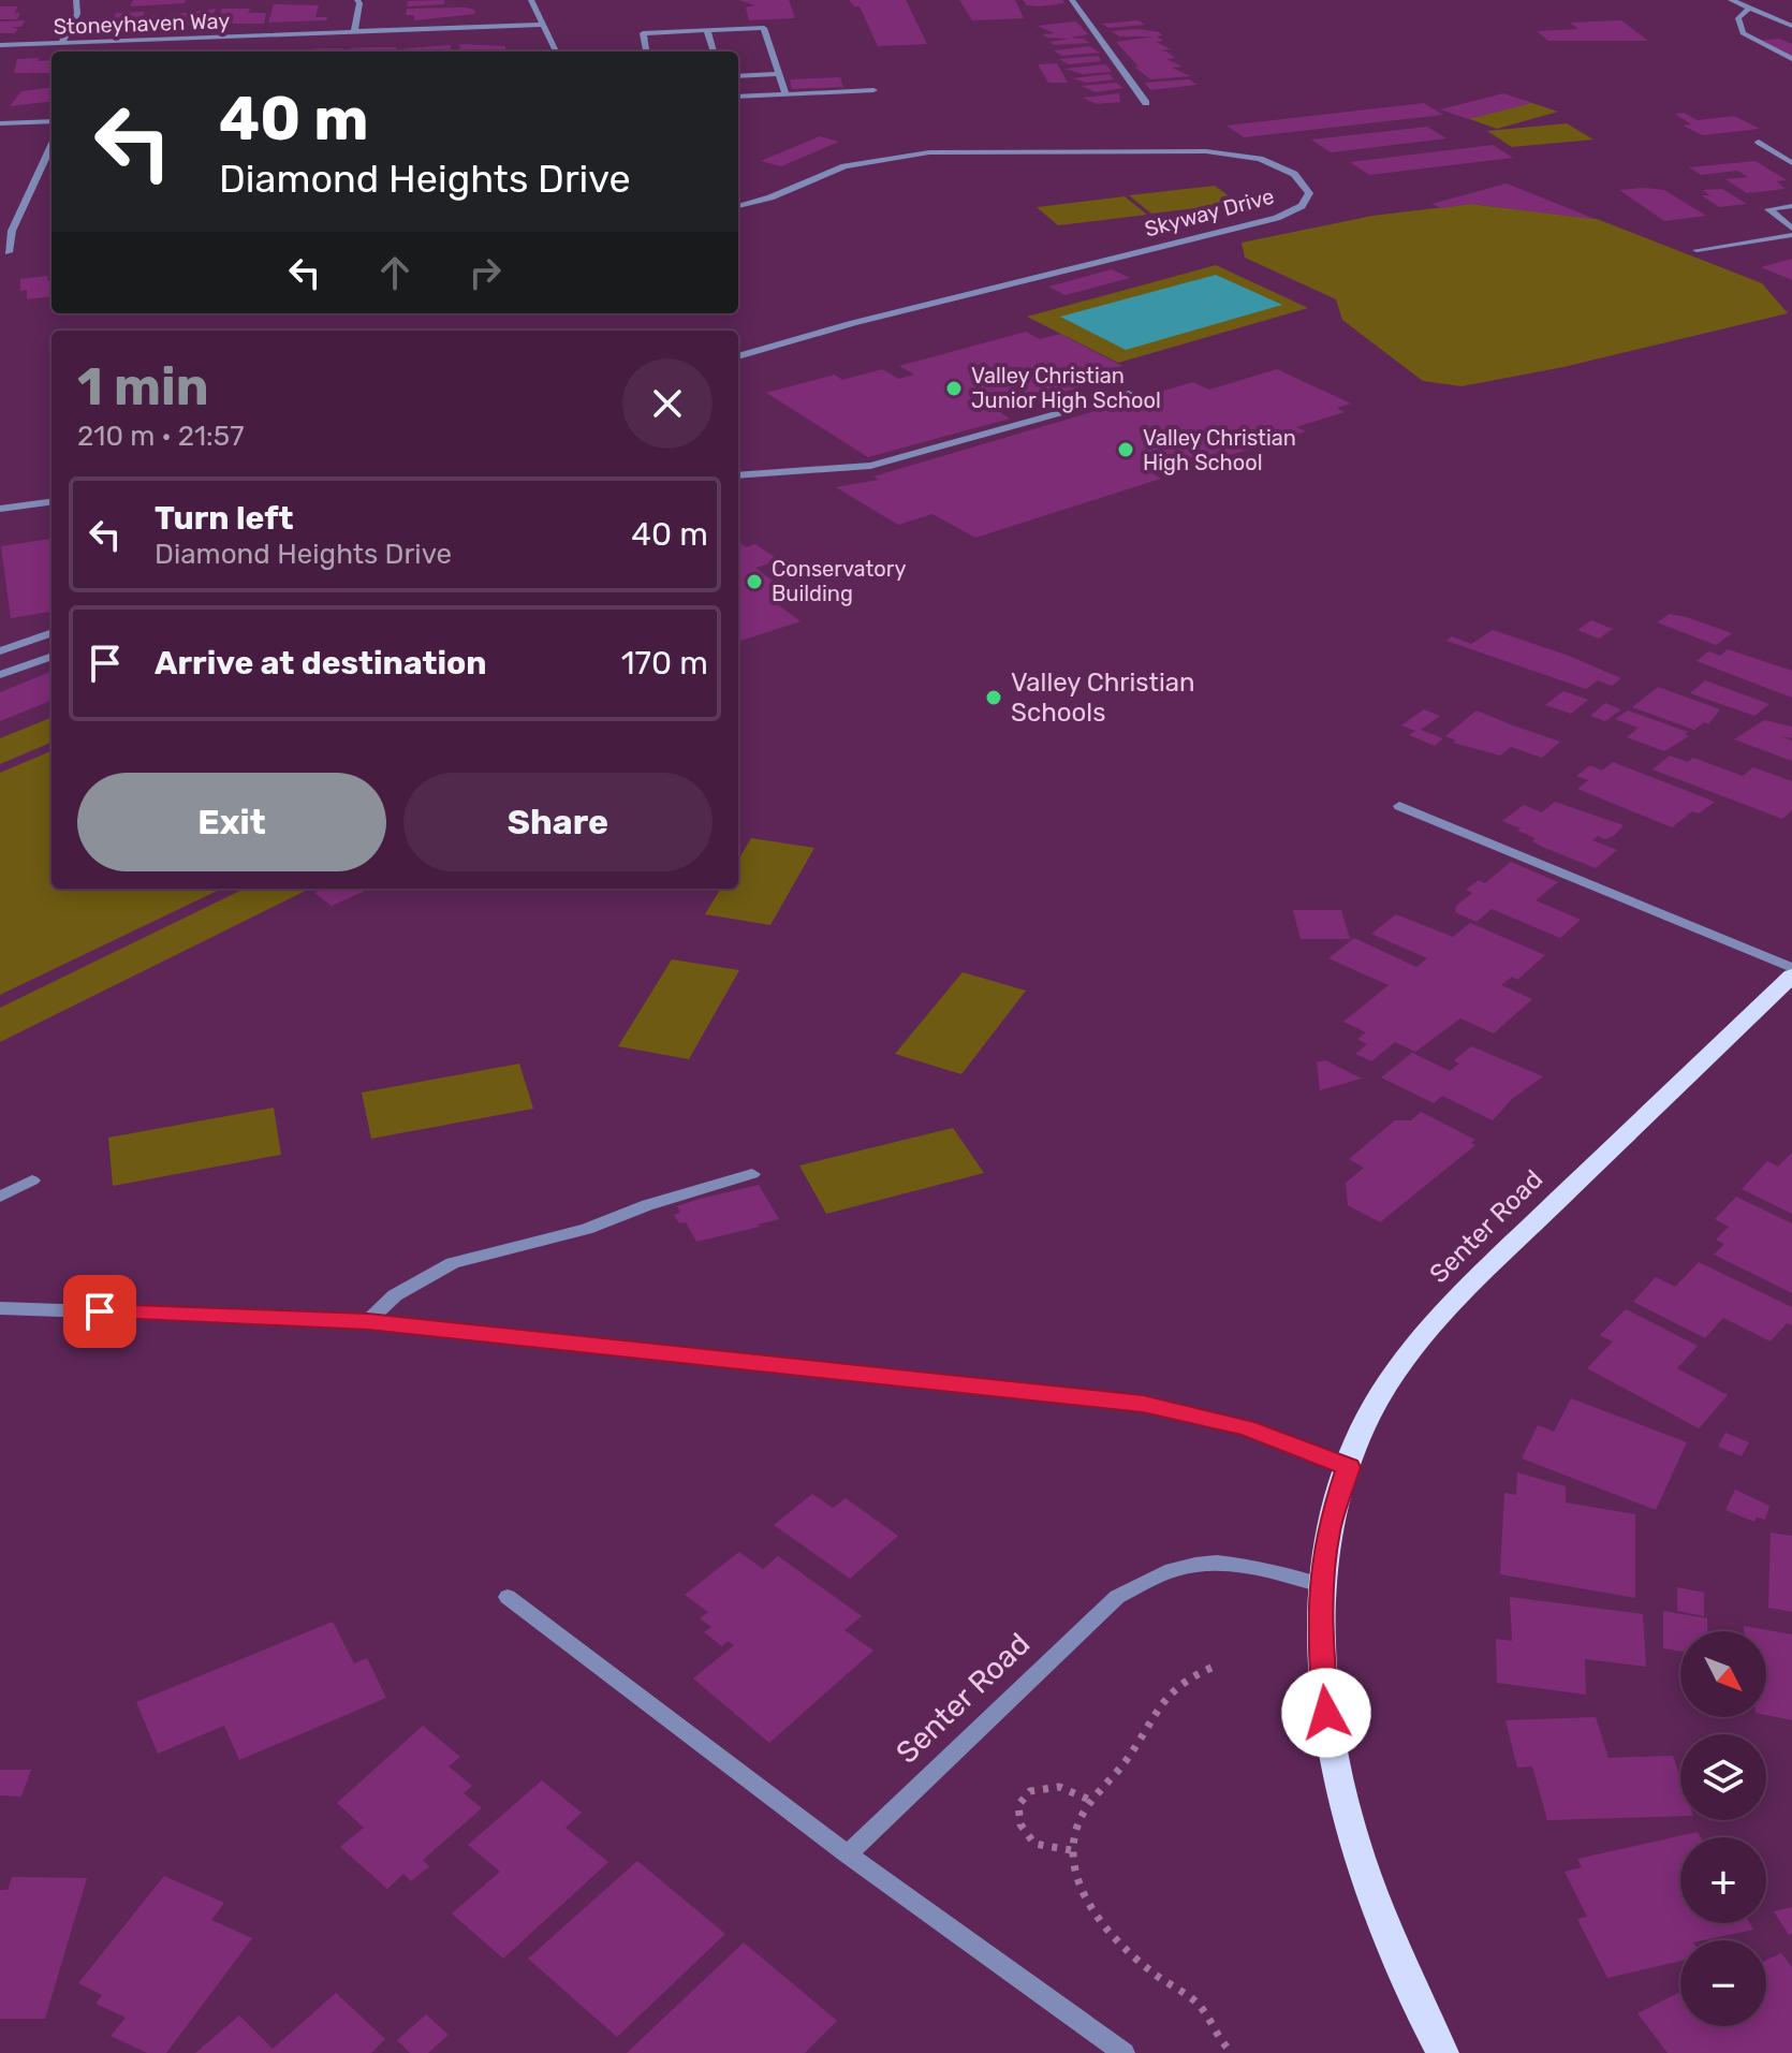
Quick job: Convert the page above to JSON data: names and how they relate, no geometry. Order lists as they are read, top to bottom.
{
  "streets": {
    "main road": ["Senter Road"],
    "street": ["Stoneyhaven Way", "Skyway Drive"]
  },
  "places": [
    "Valley Christian Junior High School",
    "Valley Christian High School",
    "Conservatory Building",
    "Valley Christian Schools"
  ],
  "north": "bottom right",
  "page": {
    "turn": ["40 m", "Diamond Heights Drive"],
    "heading": ["1 min", "210 m · 21:57"],
    "list": [
      {
        "name": "Turn left",
        "note": "Diamond Heights Drive",
        "value": "40 m"
      },
      {
        "name": "Arrive at destination",
        "value": "170 m"
      }
    ],
    "buttons": ["Exit", "Share"],
    "map_buttons": ["+", "−"]
  }
}
